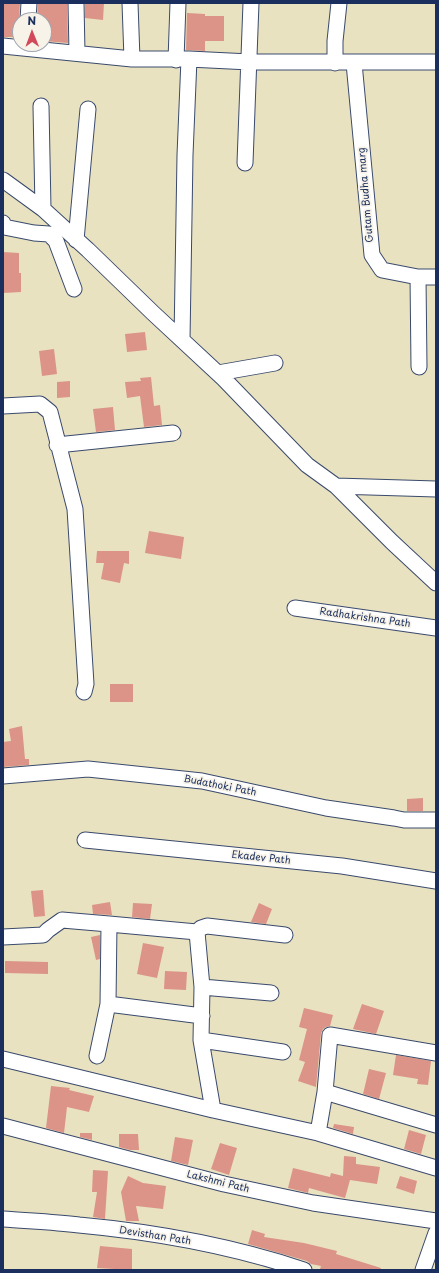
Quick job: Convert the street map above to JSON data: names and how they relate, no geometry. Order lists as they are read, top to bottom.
{
  "streets": {
    "street": [
      "Gutam Budha marg",
      "Radhakrishna Path",
      "Budathoki Path",
      "Ekadev Path",
      "Lakshmi Path",
      "Devisthan Path"
    ]
  },
  "north": "top"
}
